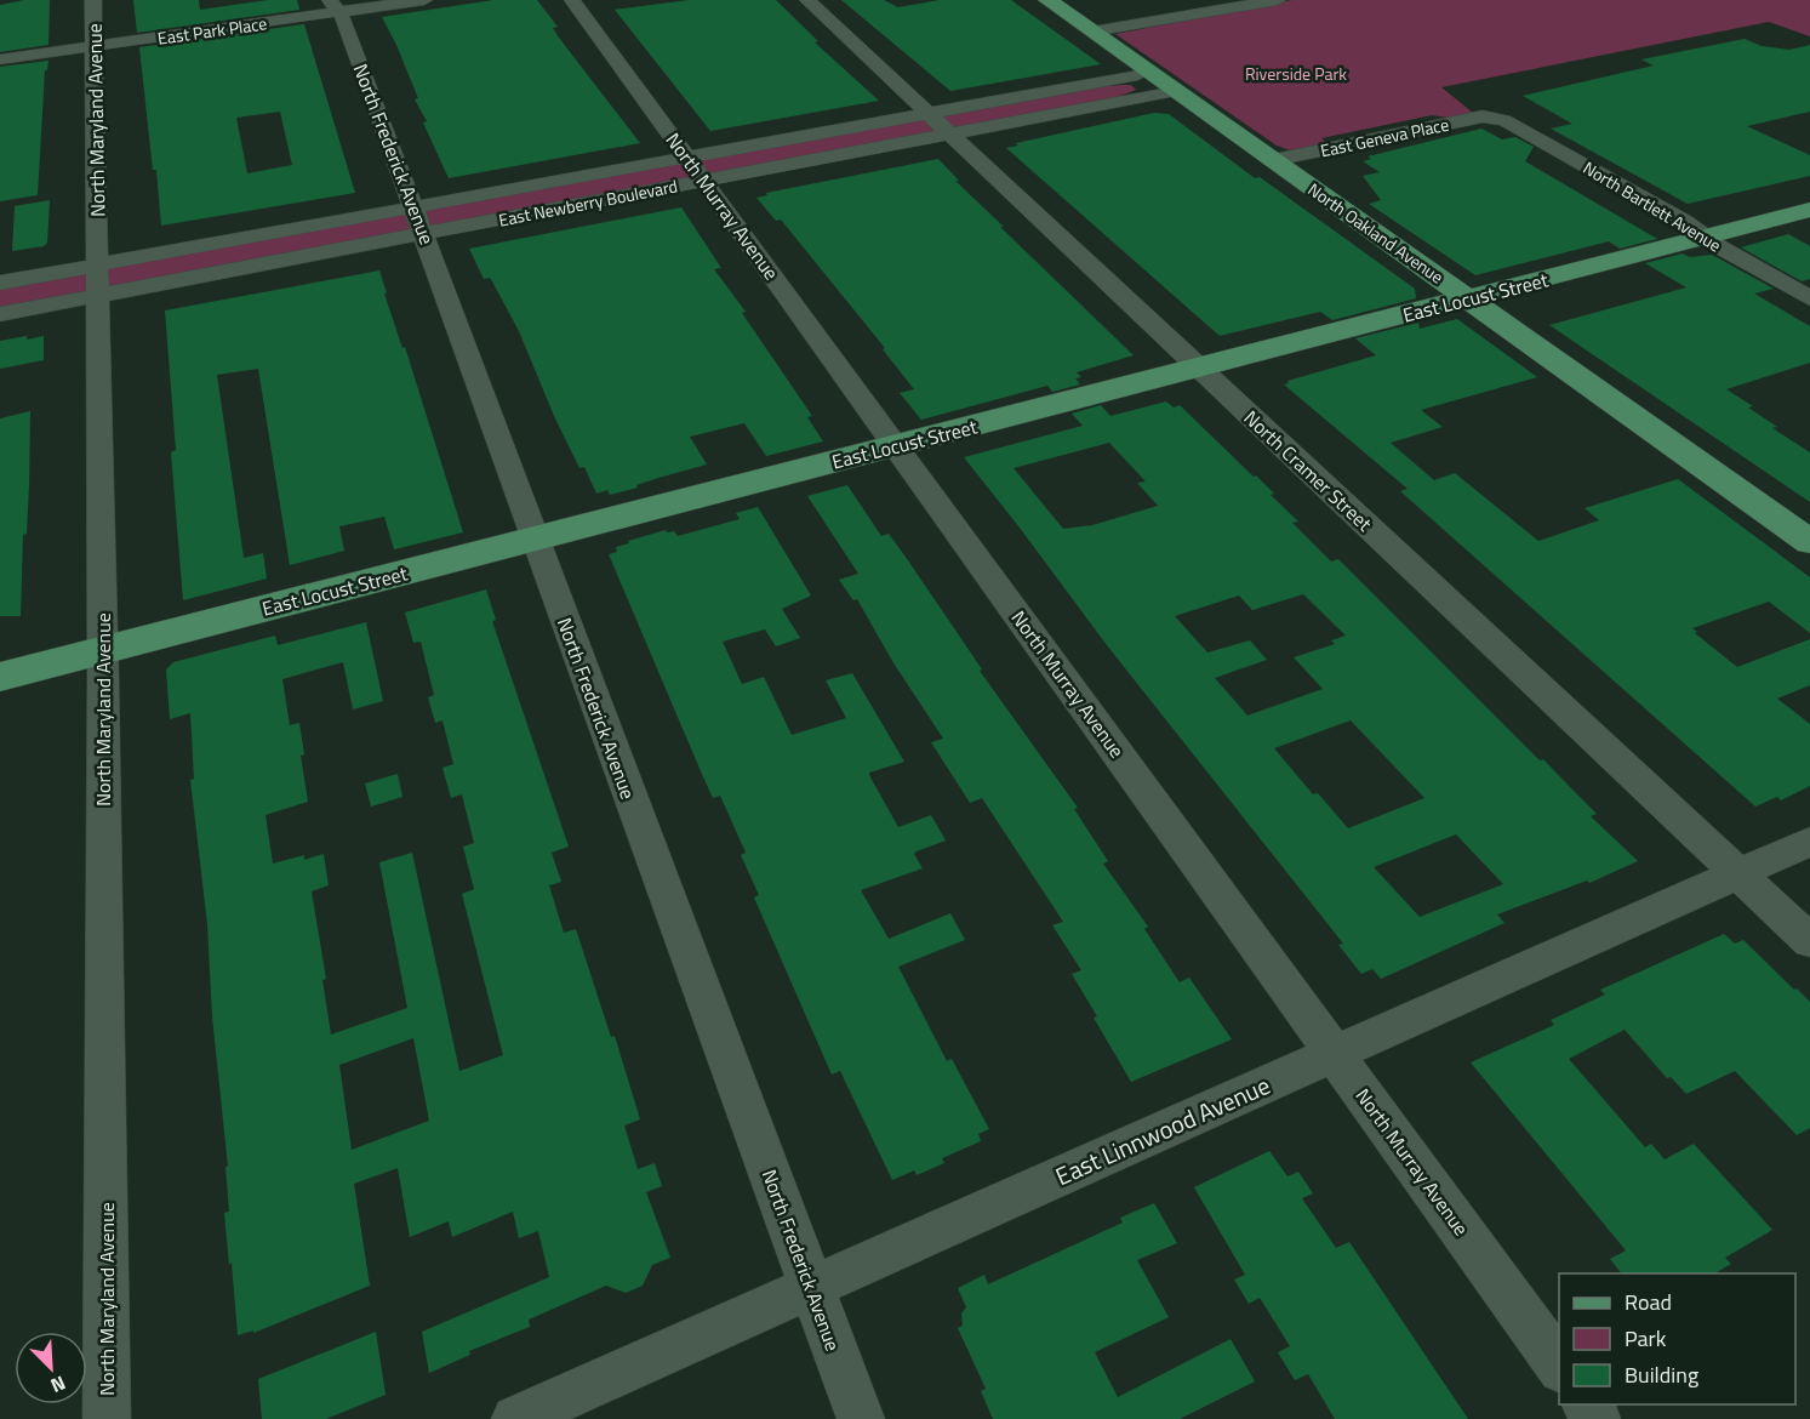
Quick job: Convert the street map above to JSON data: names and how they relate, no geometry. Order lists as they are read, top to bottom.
{
  "streets": {
    "main road": ["North Oakland Avenue", "East Locust Street"],
    "street": [
      "East Park Place",
      "North Maryland Avenue",
      "East Geneva Place",
      "North Frederick Avenue",
      "East Newberry Boulevard",
      "North Murray Avenue",
      "North Bartlett Avenue",
      "North Cramer Street",
      "East Linnwood Avenue"
    ]
  },
  "crossings": [
    ["East Park Place", "North Maryland Avenue"],
    ["East Park Place", "North Frederick Avenue"],
    ["North Maryland Avenue", "East Newberry Boulevard"],
    ["North Maryland Avenue", "East Locust Street"],
    ["East Geneva Place", "North Bartlett Avenue"],
    ["East Geneva Place", "North Oakland Avenue"],
    ["North Frederick Avenue", "East Newberry Boulevard"],
    ["North Frederick Avenue", "East Locust Street"],
    ["North Frederick Avenue", "East Linnwood Avenue"],
    ["East Newberry Boulevard", "North Murray Avenue"],
    ["East Newberry Boulevard", "North Oakland Avenue"],
    ["East Newberry Boulevard", "North Cramer Street"],
    ["North Murray Avenue", "East Locust Street"],
    ["North Murray Avenue", "East Linnwood Avenue"],
    ["North Bartlett Avenue", "East Locust Street"],
    ["North Oakland Avenue", "East Locust Street"],
    ["East Locust Street", "North Cramer Street"],
    ["North Cramer Street", "East Linnwood Avenue"]
  ],
  "parks": ["Riverside Park"],
  "legend": ["Road", "Park", "Building"],
  "north": "bottom right"
}
